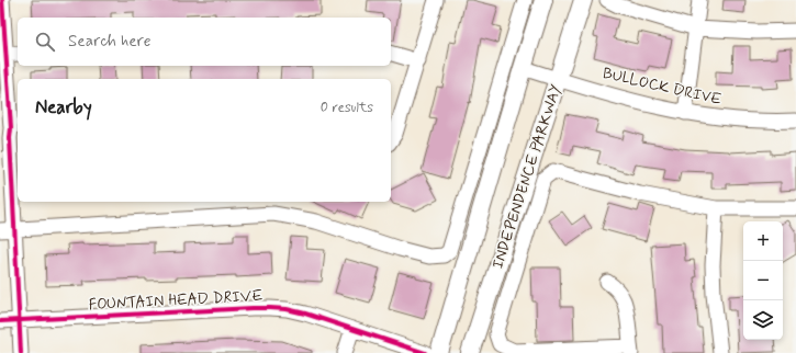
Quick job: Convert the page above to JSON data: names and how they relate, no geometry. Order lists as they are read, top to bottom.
{
  "streets": {
    "main road": ["INDEPENDENCE PARKWAY"],
    "street": ["BULLOCK DRIVE", "FOUNTAIN HEAD DRIVE"]
  },
  "crossings": [
    ["BULLOCK DRIVE", "INDEPENDENCE PARKWAY"]
  ],
  "page": {
    "search": "Search here",
    "heading": ["Nearby", "0 results"],
    "map_buttons": ["+", "−"]
  }
}
